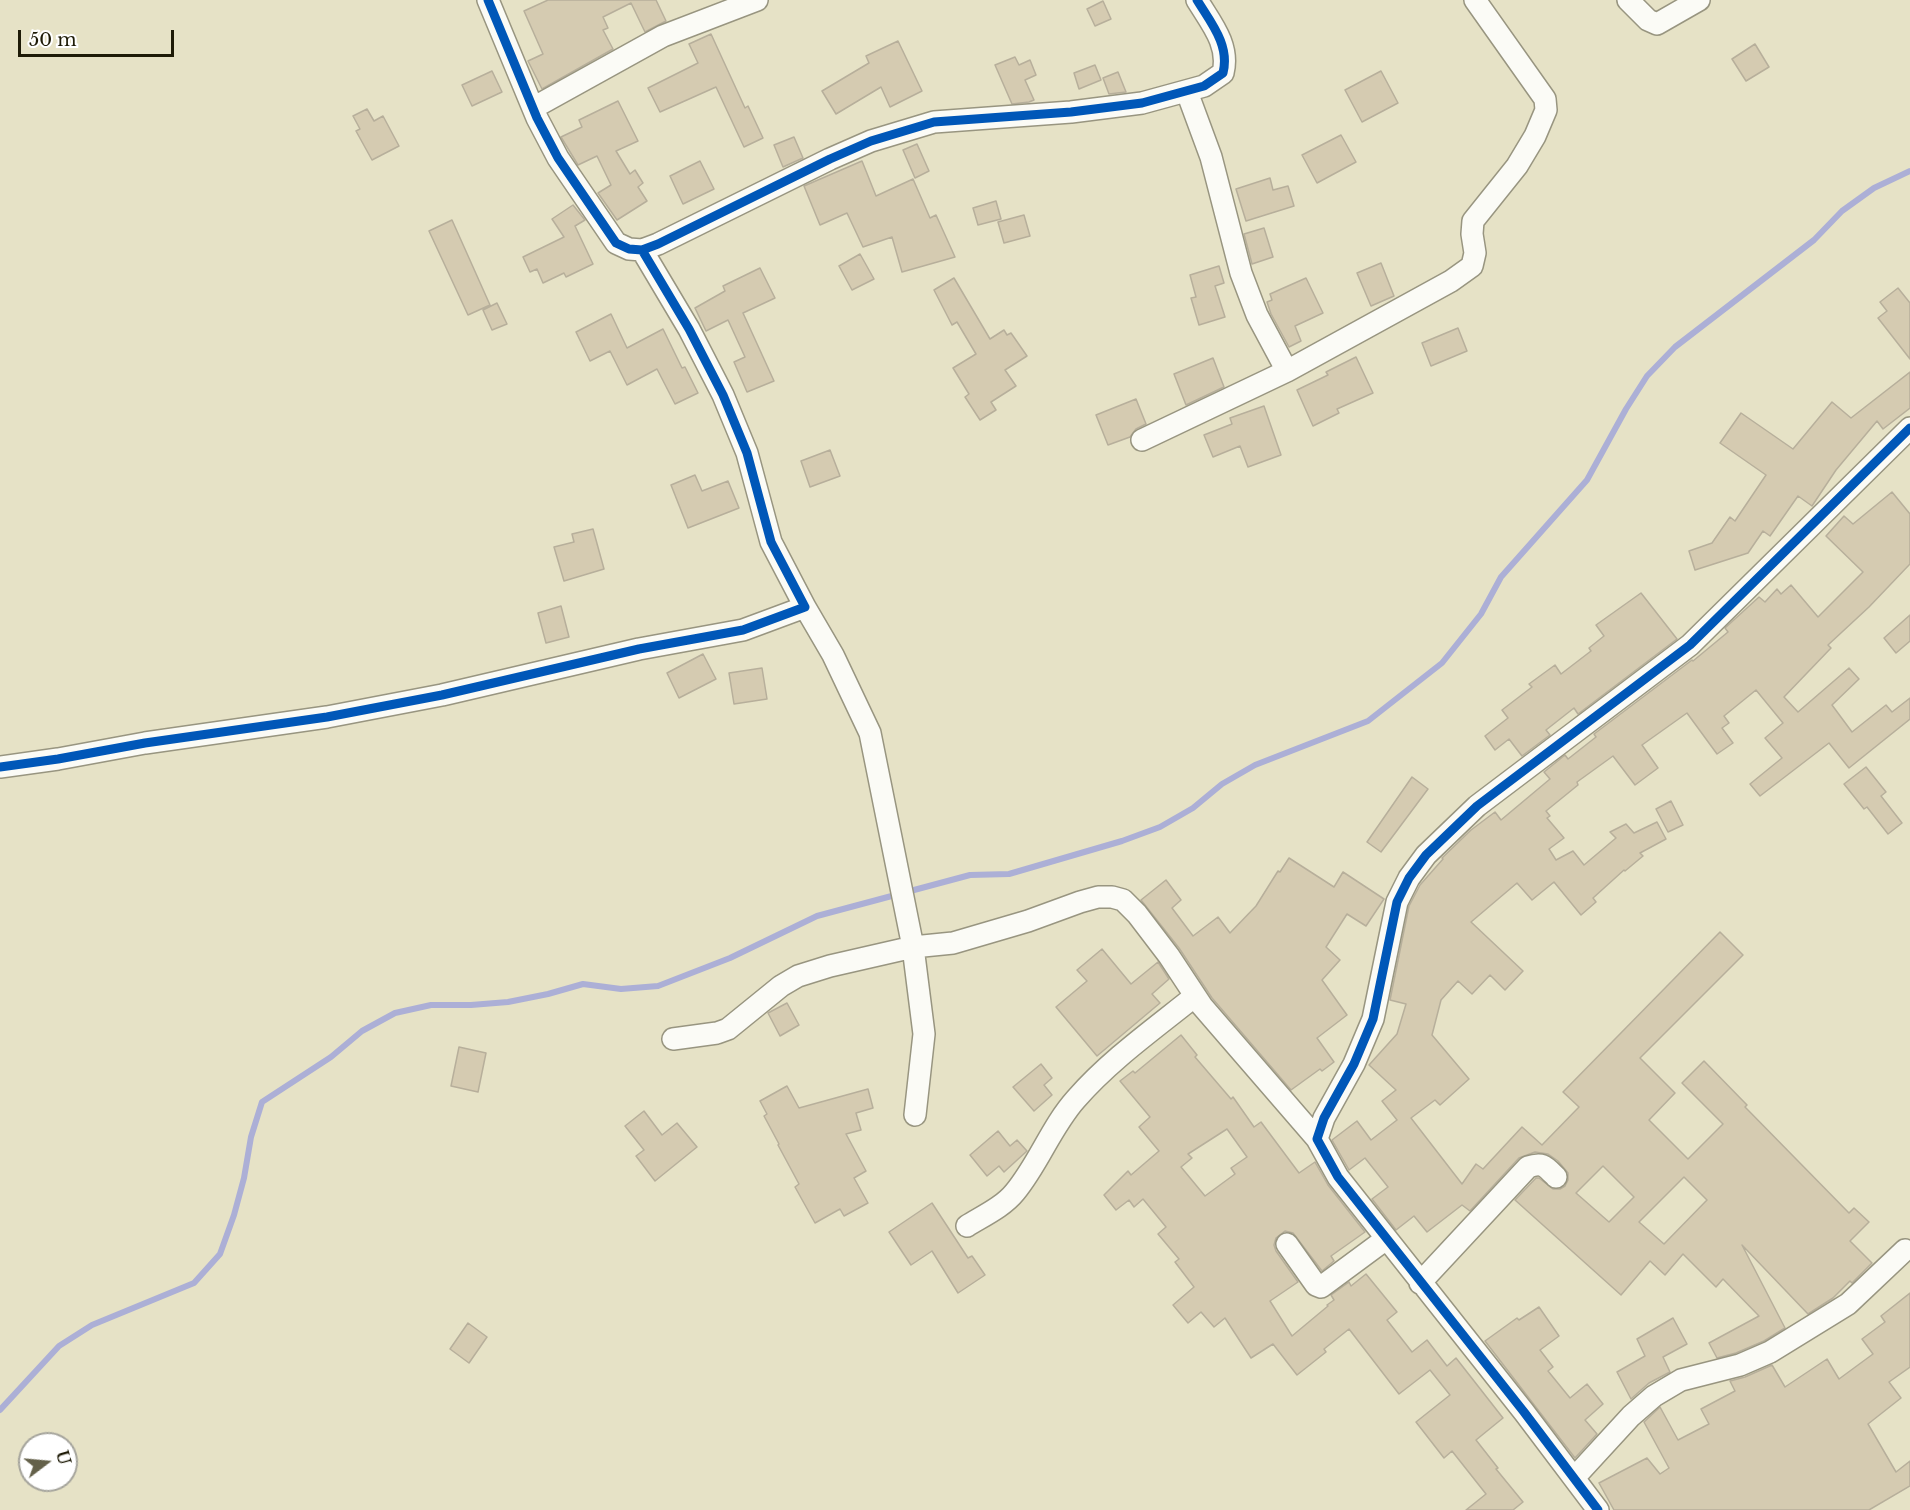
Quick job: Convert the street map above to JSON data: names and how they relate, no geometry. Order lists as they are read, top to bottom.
{
  "scale_bar": "50 m",
  "north": "right"
}
